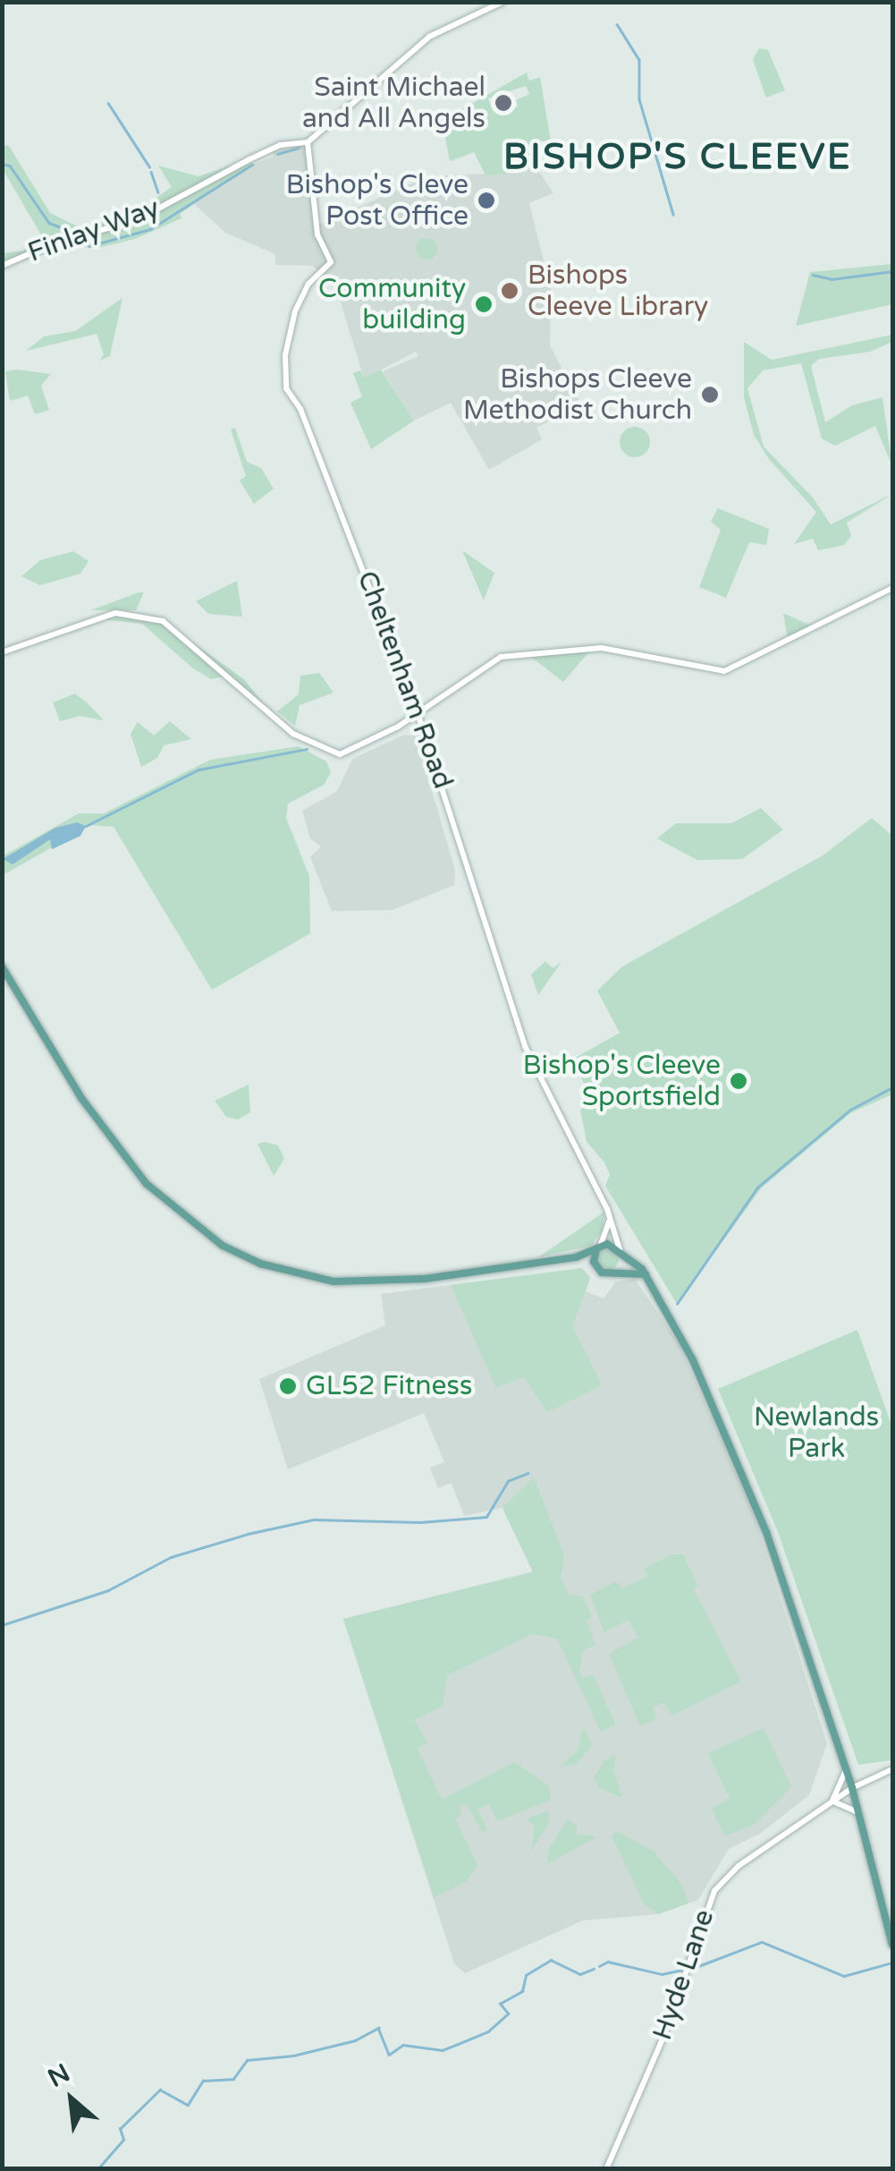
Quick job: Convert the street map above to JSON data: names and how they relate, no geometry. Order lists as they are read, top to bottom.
{
  "streets": {
    "street": ["Finlay Way", "Cheltenham Road", "Hyde Lane"]
  },
  "crossings": [
    ["Finlay Way", "Cheltenham Road"]
  ],
  "districts": ["BISHOP'S CLEEVE"],
  "parks": ["Newlands Park"],
  "places": [
    "Saint Michael and All Angels",
    "Bishop's Cleve Post Office",
    "Bishops Cleeve Library",
    "Community building",
    "Bishops Cleeve Methodist Church",
    "Bishop's Cleeve Sportsfield",
    "GL52 Fitness"
  ],
  "north": "top left"
}
